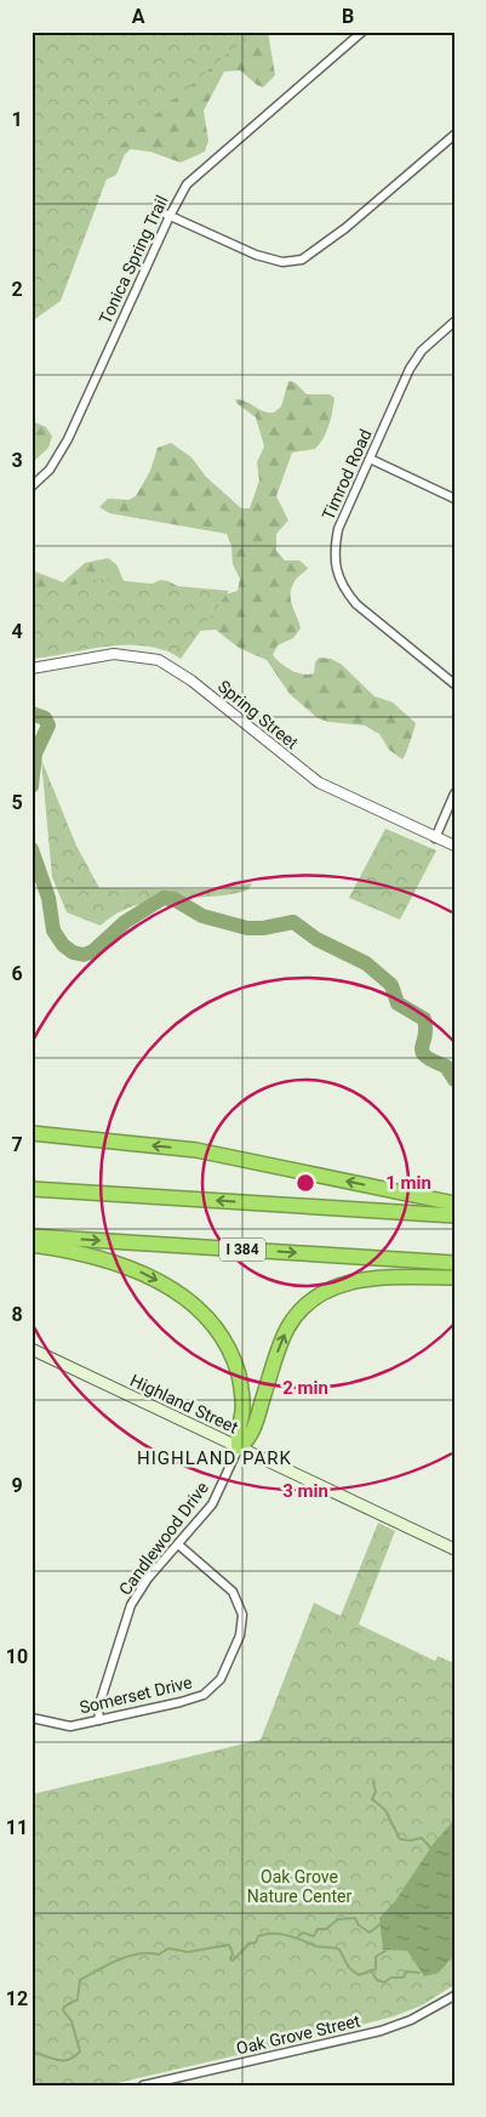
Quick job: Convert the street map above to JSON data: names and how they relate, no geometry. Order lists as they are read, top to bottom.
{
  "streets": {
    "highway": ["I 384"],
    "main road": ["Highland Street"],
    "street": [
      "Tonica Spring Trail",
      "Timrod Road",
      "Spring Street",
      "Candlewood Drive",
      "Somerset Drive",
      "Oak Grove Street"
    ]
  },
  "crossings": [
    ["Highland Street", "Candlewood Drive"],
    ["Candlewood Drive", "Somerset Drive"]
  ],
  "districts": ["HIGHLAND PARK"],
  "parks": ["Oak Grove Nature Center"],
  "grid": {
    "columns": ["A", "B"],
    "rows": [
      "1",
      "2",
      "3",
      "4",
      "5",
      "6",
      "7",
      "8",
      "9",
      "10",
      "11",
      "12"
    ]
  },
  "rings": ["1 min", "2 min", "3 min"]
}
